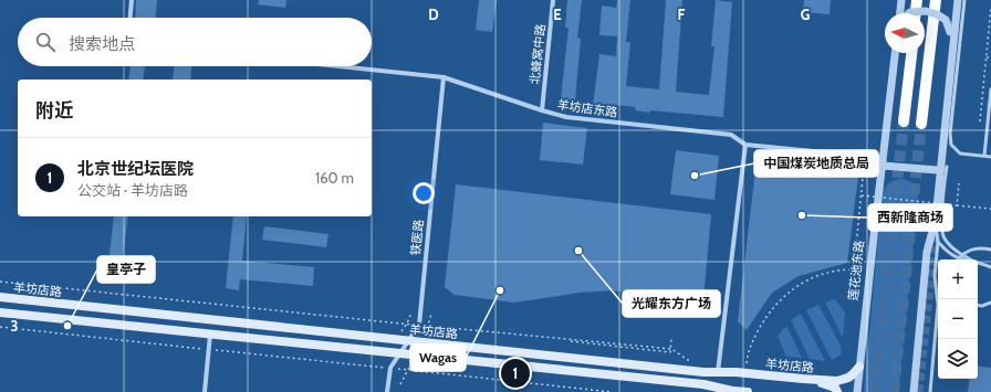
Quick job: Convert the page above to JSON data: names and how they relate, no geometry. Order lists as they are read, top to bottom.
{
  "streets": {
    "main road": ["羊坊店路"],
    "street": [
      "北蜂窝中路",
      "羊坊店东路",
      "铁医路",
      "莲花池东路"
    ]
  },
  "crossings": [
    ["北蜂窝中路", "羊坊店东路"],
    ["羊坊店东路", "铁医路"],
    ["羊坊店东路", "莲花池东路"],
    ["铁医路", "羊坊店路"],
    ["莲花池东路", "羊坊店路"]
  ],
  "places": [
    "中国煤炭地质总局",
    "西新隆商场",
    "光耀东方广场",
    "Wagas",
    "皇亭子"
  ],
  "north": "left",
  "page": {
    "search": "搜索地点",
    "heading": "附近",
    "list": [
      {
        "mark": "1",
        "name": "北京世纪坛医院",
        "note": "公交站 · 羊坊店路",
        "value": "160 m"
      }
    ],
    "map_buttons": ["+", "−"],
    "pins": "1"
  },
  "grid": {
    "columns": [
      "D",
      "E",
      "F",
      "G"
    ],
    "rows": ["3"]
  }
}
